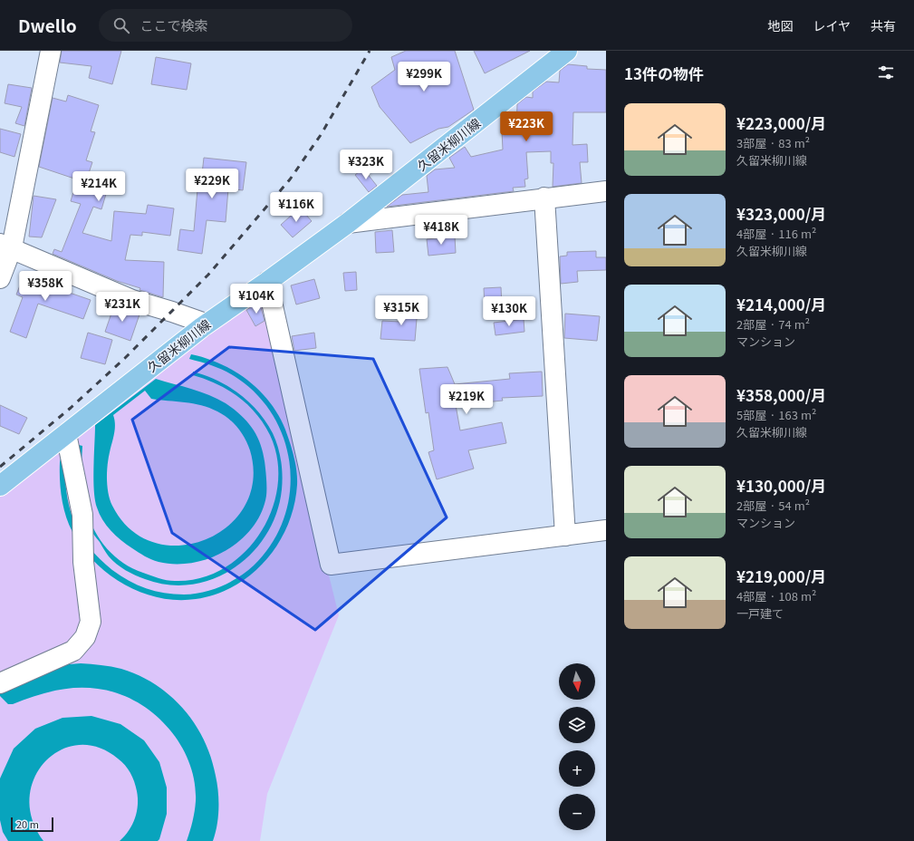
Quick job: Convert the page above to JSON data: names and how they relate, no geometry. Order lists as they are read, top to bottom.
{
  "streets": {
    "main road": ["久留米柳川線"]
  },
  "scale_bar": "20 m",
  "north": "bottom",
  "page": {
    "header": "Dwello",
    "search": "ここで検索",
    "nav": ["地図", "レイヤ", "共有"],
    "heading": "13件の物件",
    "price": [
      "¥299K",
      "¥223K",
      "¥323K",
      "¥229K",
      "¥214K",
      "¥116K",
      "¥418K",
      "¥358K",
      "¥104K",
      "¥231K",
      "¥315K",
      "¥130K",
      "¥219K"
    ],
    "list": [
      {
        "name": "¥223,000/月",
        "note": "3部屋 · 83 m² · 久留米柳川線"
      },
      {
        "name": "¥323,000/月",
        "note": "4部屋 · 116 m² · 久留米柳川線"
      },
      {
        "name": "¥214,000/月",
        "note": "2部屋 · 74 m² · マンション"
      },
      {
        "name": "¥358,000/月",
        "note": "5部屋 · 163 m² · 久留米柳川線"
      },
      {
        "name": "¥130,000/月",
        "note": "2部屋 · 54 m² · マンション"
      },
      {
        "name": "¥219,000/月",
        "note": "4部屋 · 108 m² · 一戸建て"
      }
    ],
    "map_buttons": ["+", "−"],
    "scale": "20 m"
  }
}
